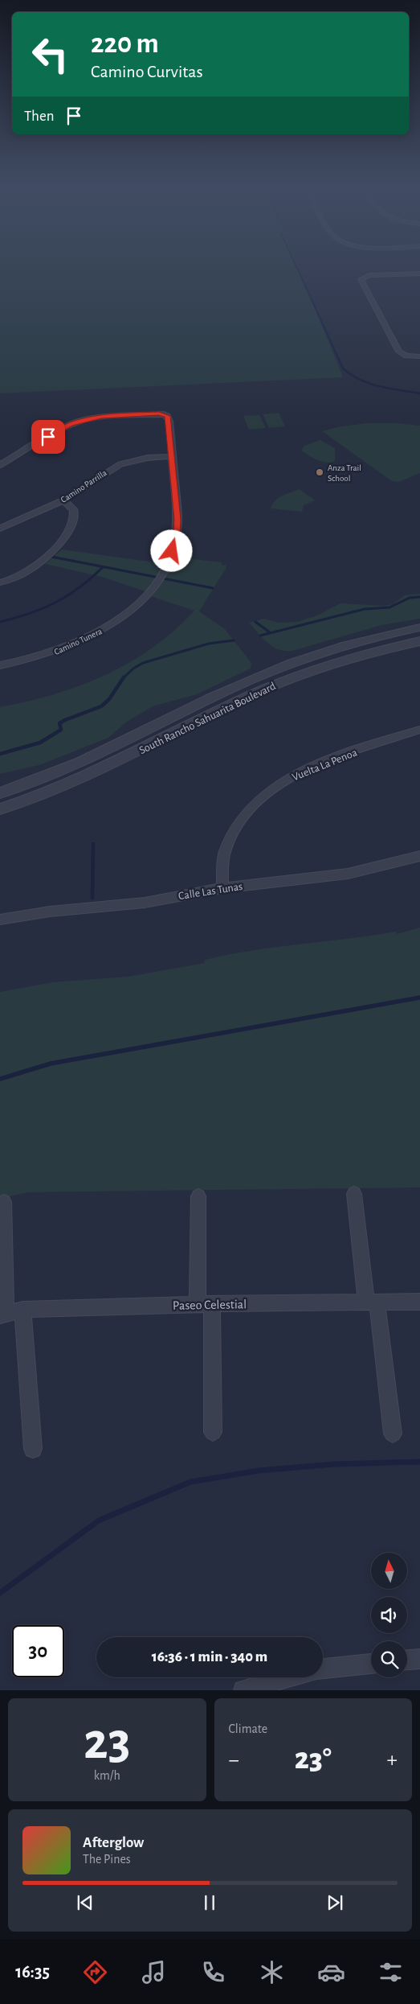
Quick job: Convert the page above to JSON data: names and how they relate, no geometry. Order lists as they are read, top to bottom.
{
  "streets": {
    "street": [
      "Camino Parrilla",
      "Camino Tunera",
      "South Rancho Sahuarita Boulevard",
      "Vuelta La Penoa",
      "Calle Las Tunas",
      "Paseo Celestial"
    ]
  },
  "crossings": [
    ["Camino Parrilla", "Camino Tunera"],
    ["Vuelta La Penoa", "Calle Las Tunas"]
  ],
  "places": ["Anza Trail School"],
  "north": "top",
  "page": {
    "turn": ["220 m", "Camino Curvitas"],
    "then": "Then",
    "limit": "30",
    "trip": "16:36 · 1 min · 340 m",
    "tile": [
      ["23", "km/h"],
      "Climate"
    ],
    "heat": ["−", "23°", "+"],
    "song": ["Afterglow", "The Pines"],
    "tabs": "16:35"
  }
}
